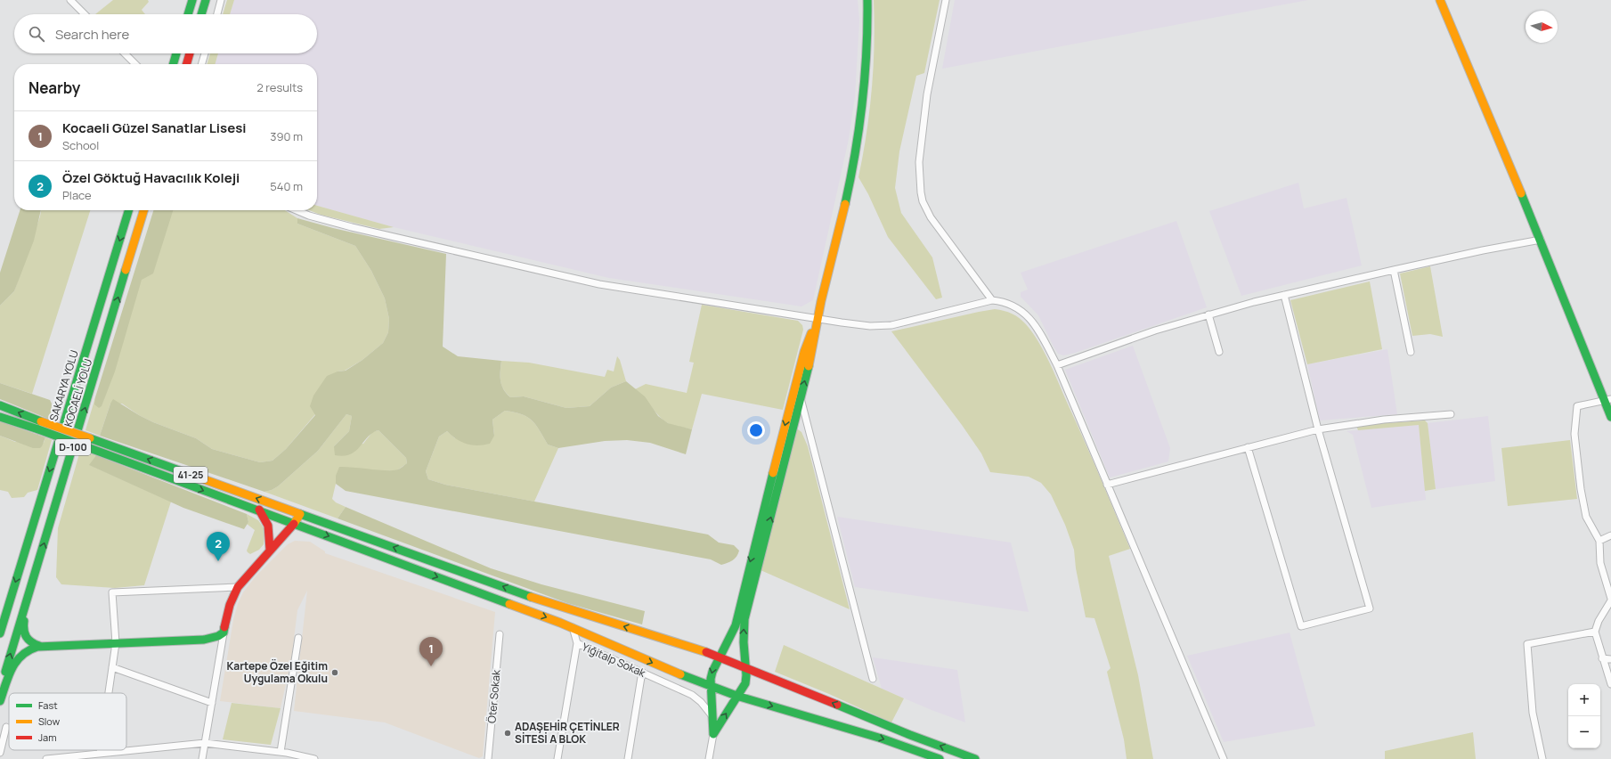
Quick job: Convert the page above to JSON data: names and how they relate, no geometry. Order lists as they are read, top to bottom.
{
  "streets": {
    "main road": [
      "SAKARYA YOLU",
      "KOCAELİ YOLU",
      "D-100",
      "41-25"
    ],
    "street": ["Yiğitalp Sokak", "Öter Sokak"]
  },
  "one_way": ["SAKARYA YOLU", "KOCAELİ YOLU"],
  "places": ["Kartepe Özel Eğitim Uygulama Okulu", "ADAŞEHİR ÇETİNLER SİTESİ A BLOK"],
  "legend": ["Fast", "Slow", "Jam"],
  "north": "right",
  "page": {
    "search": "Search here",
    "heading": ["Nearby", "2 results"],
    "list": [
      {
        "mark": "1",
        "name": "Kocaeli Güzel Sanatlar Lisesi",
        "note": "School",
        "value": "390 m"
      },
      {
        "mark": "2",
        "name": "Özel Göktuğ Havacılık Koleji",
        "note": "Place",
        "value": "540 m"
      }
    ],
    "pins": ["2", "1"],
    "map_buttons": ["+", "−"]
  }
}
